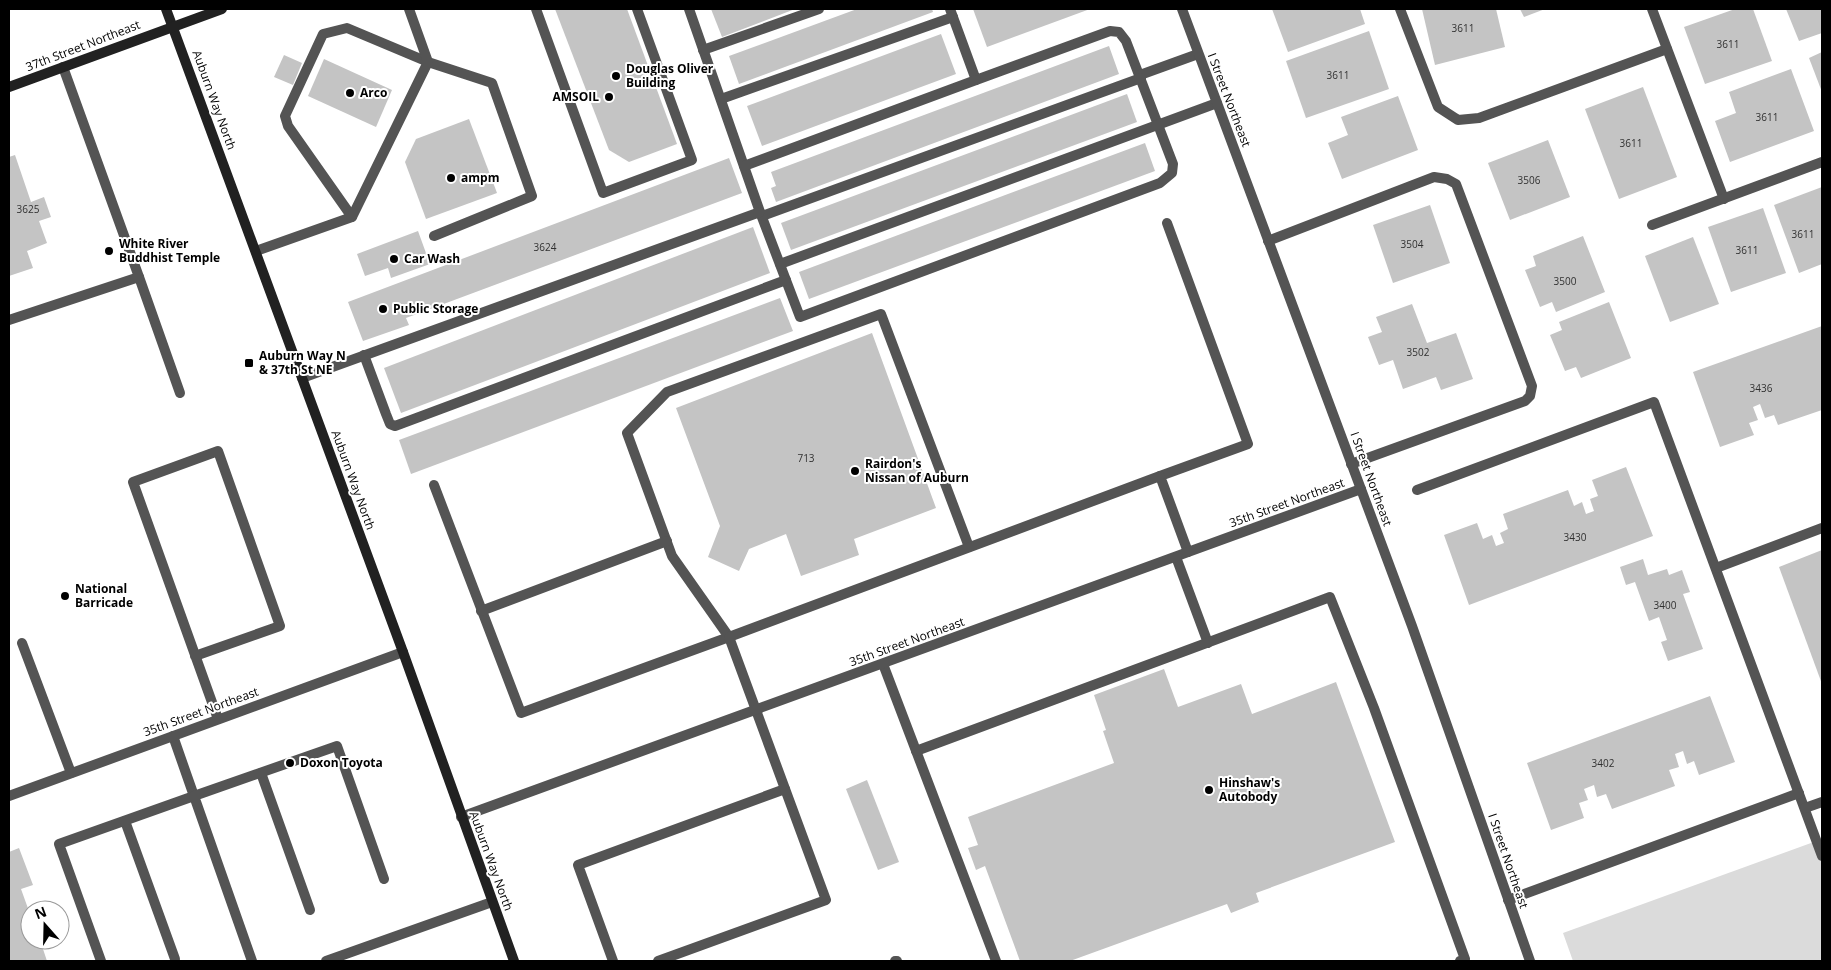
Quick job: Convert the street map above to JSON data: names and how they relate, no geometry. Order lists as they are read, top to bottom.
{
  "streets": {
    "main road": ["37th Street Northeast", "Auburn Way North"],
    "street": ["I Street Northeast", "35th Street Northeast"]
  },
  "crossings": [
    ["37th Street Northeast", "Auburn Way North"],
    ["Auburn Way North", "35th Street Northeast"],
    ["I Street Northeast", "35th Street Northeast"]
  ],
  "places": {
    "other": [
      "Douglas Oliver Building",
      "Arco",
      "AMSOIL",
      "ampm",
      "White River Buddhist Temple",
      "Car Wash",
      "Public Storage",
      "Rairdon's Nissan of Auburn",
      "National Barricade",
      "Doxon Toyota",
      "Hinshaw's Autobody"
    ],
    "transit": ["Auburn Way N & 37th St NE"]
  },
  "house_numbers": [
    "3611",
    "3611",
    "3611",
    "3611",
    "3611",
    "3506",
    "3625",
    "3611",
    "3504",
    "3624",
    "3611",
    "3500",
    "3502",
    "3436",
    "713",
    "3430",
    "3400",
    "3402"
  ],
  "north": "top"
}
